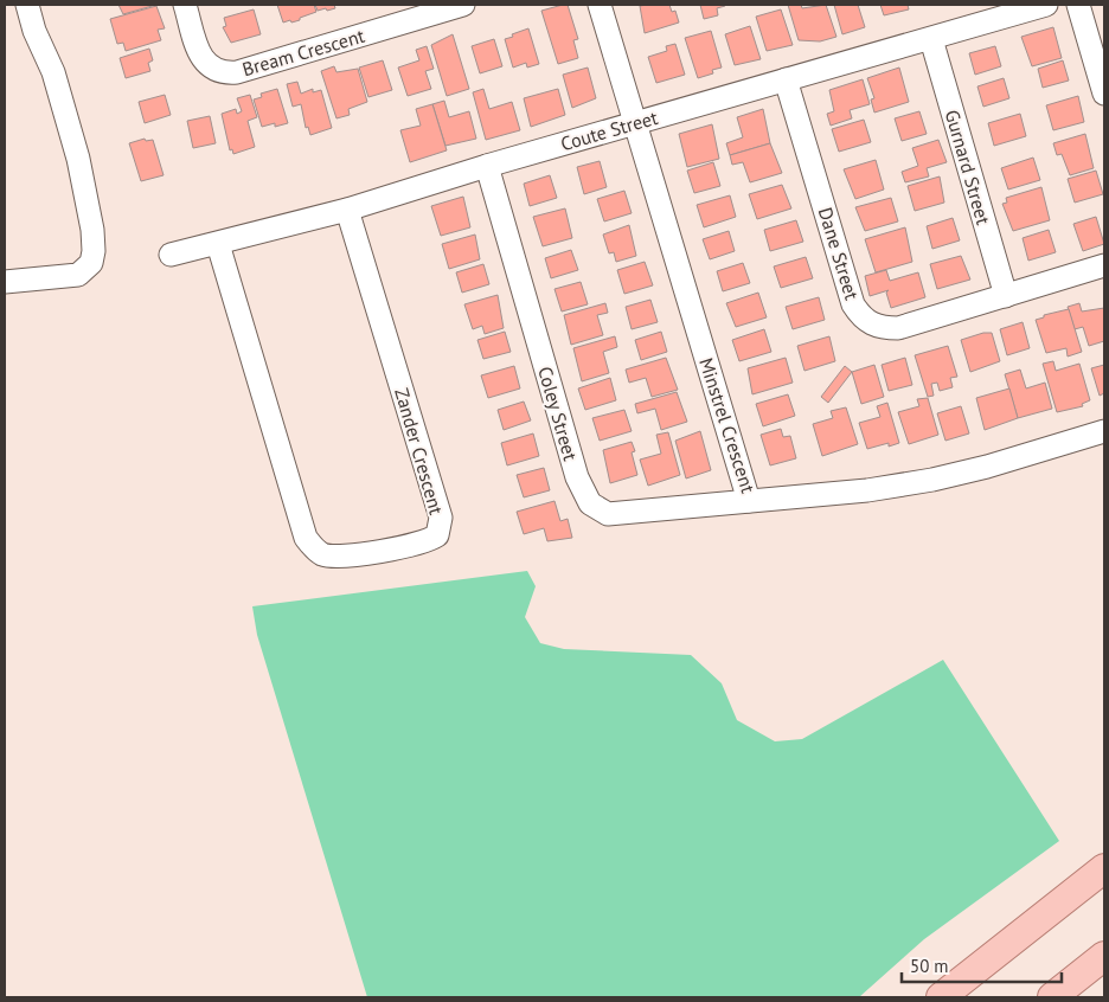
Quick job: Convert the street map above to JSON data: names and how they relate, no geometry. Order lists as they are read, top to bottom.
{
  "streets": {
    "street": [
      "Bream Crescent",
      "Coute Street",
      "Gurnard Street",
      "Dane Street",
      "Coley Street",
      "Minstrel Crescent",
      "Zander Crescent"
    ]
  },
  "crossings": [
    ["Coute Street", "Gurnard Street"],
    ["Coute Street", "Dane Street"],
    ["Coute Street", "Coley Street"],
    ["Coute Street", "Minstrel Crescent"],
    ["Coute Street", "Zander Crescent"],
    ["Gurnard Street", "Dane Street"],
    ["Coley Street", "Minstrel Crescent"]
  ],
  "scale_bar": "50 m"
}
